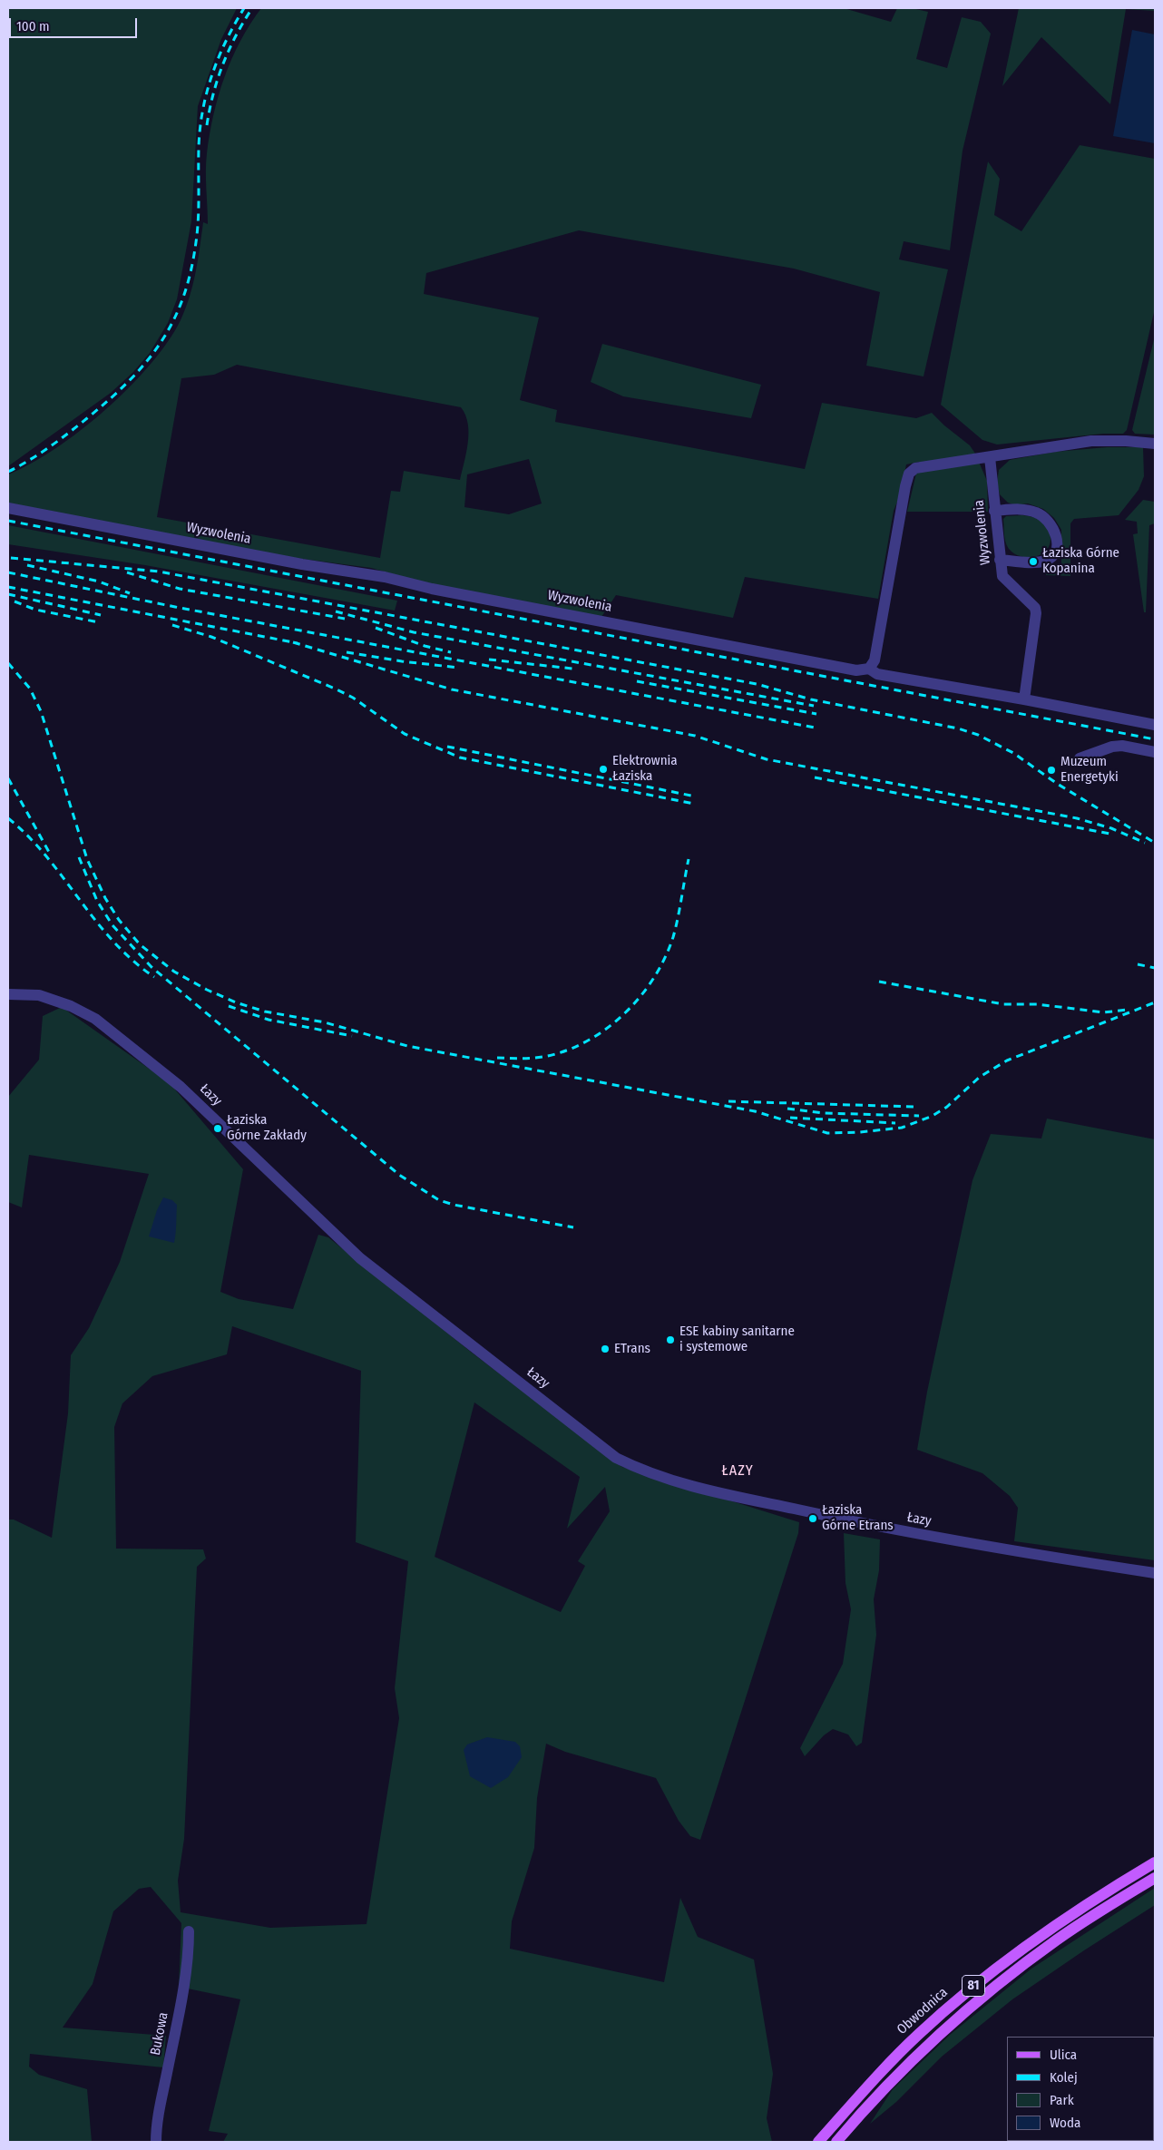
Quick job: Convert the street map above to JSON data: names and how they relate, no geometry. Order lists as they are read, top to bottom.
{
  "streets": {
    "main road": ["81", "Obwodnica"],
    "street": ["Wyzwolenia", "Łazy", "Bukowa"]
  },
  "districts": ["ŁAZY"],
  "places": [
    "Łaziska Górne Kopanina",
    "Elektrownia Łaziska",
    "Muzeum Energetyki",
    "Łaziska Górne Zakłady",
    "ESE kabiny sanitarne i systemowe",
    "ETrans",
    "Łaziska Górne Etrans"
  ],
  "legend": [
    "Ulica",
    "Kolej",
    "Park",
    "Woda"
  ],
  "scale_bar": "100 m"
}
